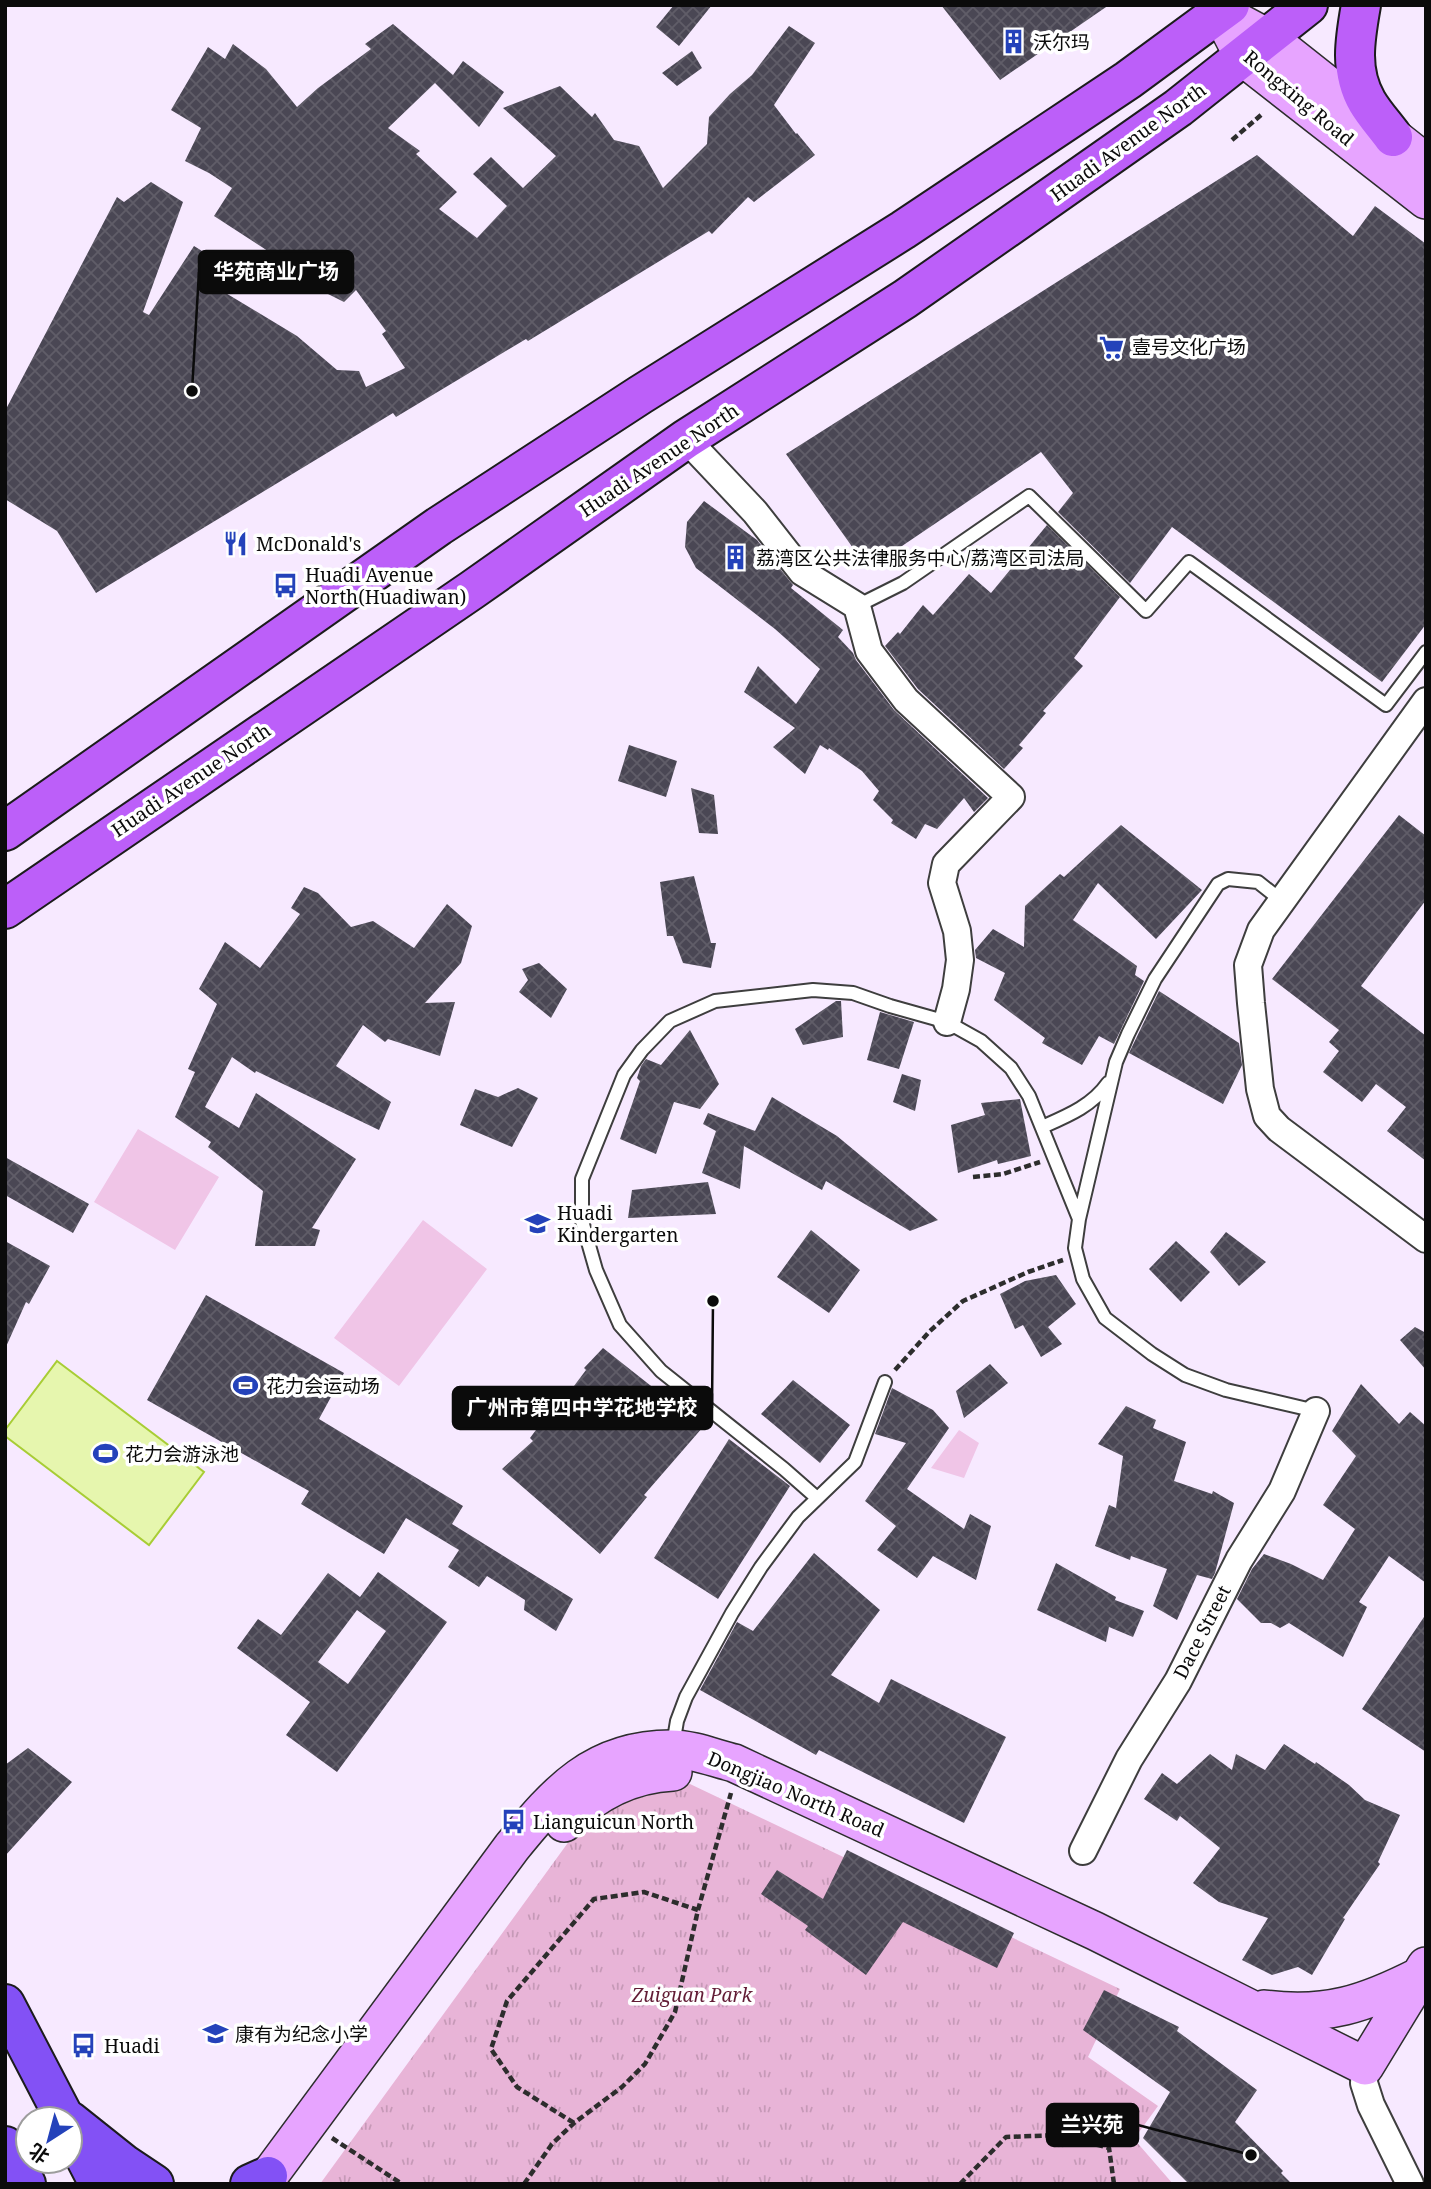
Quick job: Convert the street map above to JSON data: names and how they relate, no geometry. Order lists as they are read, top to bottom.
{
  "streets": {
    "main road": ["Rongxing Road", "Huadi Avenue North", "Dongjiao North Road"],
    "street": ["Dace Street"]
  },
  "crossings": [
    ["Rongxing Road", "Huadi Avenue North"]
  ],
  "parks": ["Zuiguan Park"],
  "places": {
    "building": ["沃尔玛", "荔湾区公共法律服务中心/荔湾区司法局"],
    "supermarket": ["壹号文化广场"],
    "other": ["华苑商业广场", "广州市第四中学花地学校", "兰兴苑"],
    "restaurant": ["McDonald's"],
    "bus stop": ["Huadi Avenue North(Huadiwan)", "Lianguicun North", "Huadi"],
    "school or university": ["Huadi Kindergarten", "康有为纪念小学"],
    "sports": ["花力会运动场", "花力会游泳池"]
  },
  "north": "bottom left"
}
